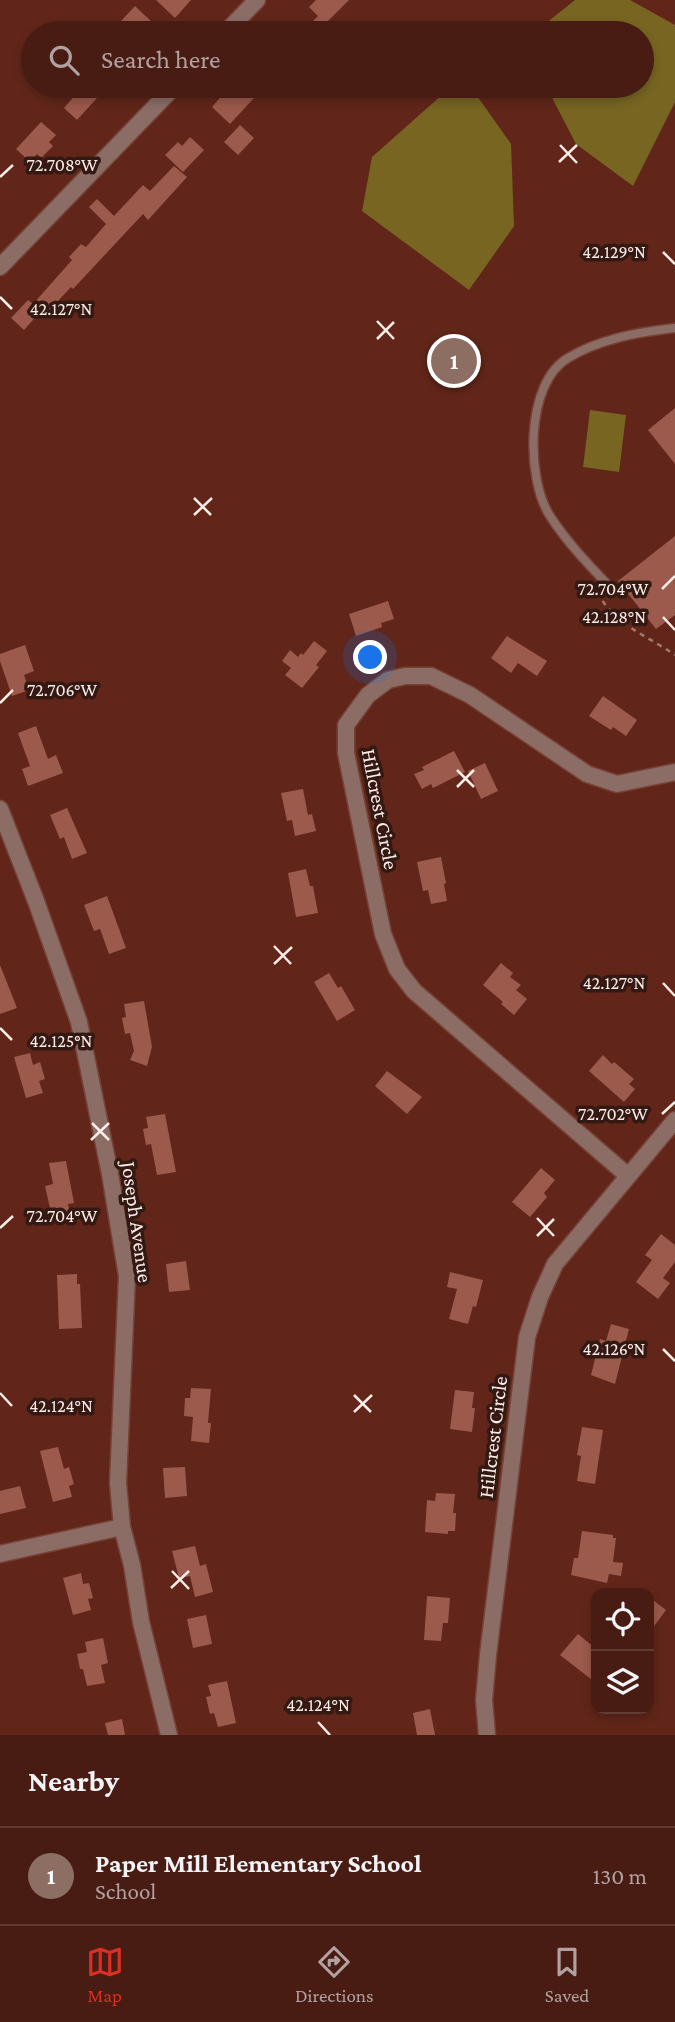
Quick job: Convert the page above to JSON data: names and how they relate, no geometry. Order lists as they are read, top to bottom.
{
  "streets": {
    "street": ["Hillcrest Circle", "Joseph Avenue"]
  },
  "page": {
    "search": "Search here",
    "pins": "1",
    "heading": "Nearby",
    "list": [
      {
        "mark": "1",
        "name": "Paper Mill Elementary School",
        "note": "School",
        "value": "130 m"
      }
    ],
    "nav": ["Map", "Directions", "Saved"]
  },
  "coordinates": [
    "72.708°W",
    "42.129°N",
    "42.127°N",
    "72.704°W",
    "42.128°N",
    "72.706°W",
    "42.125°N",
    "72.702°W",
    "42.126°N",
    "42.124°N"
  ]
}
